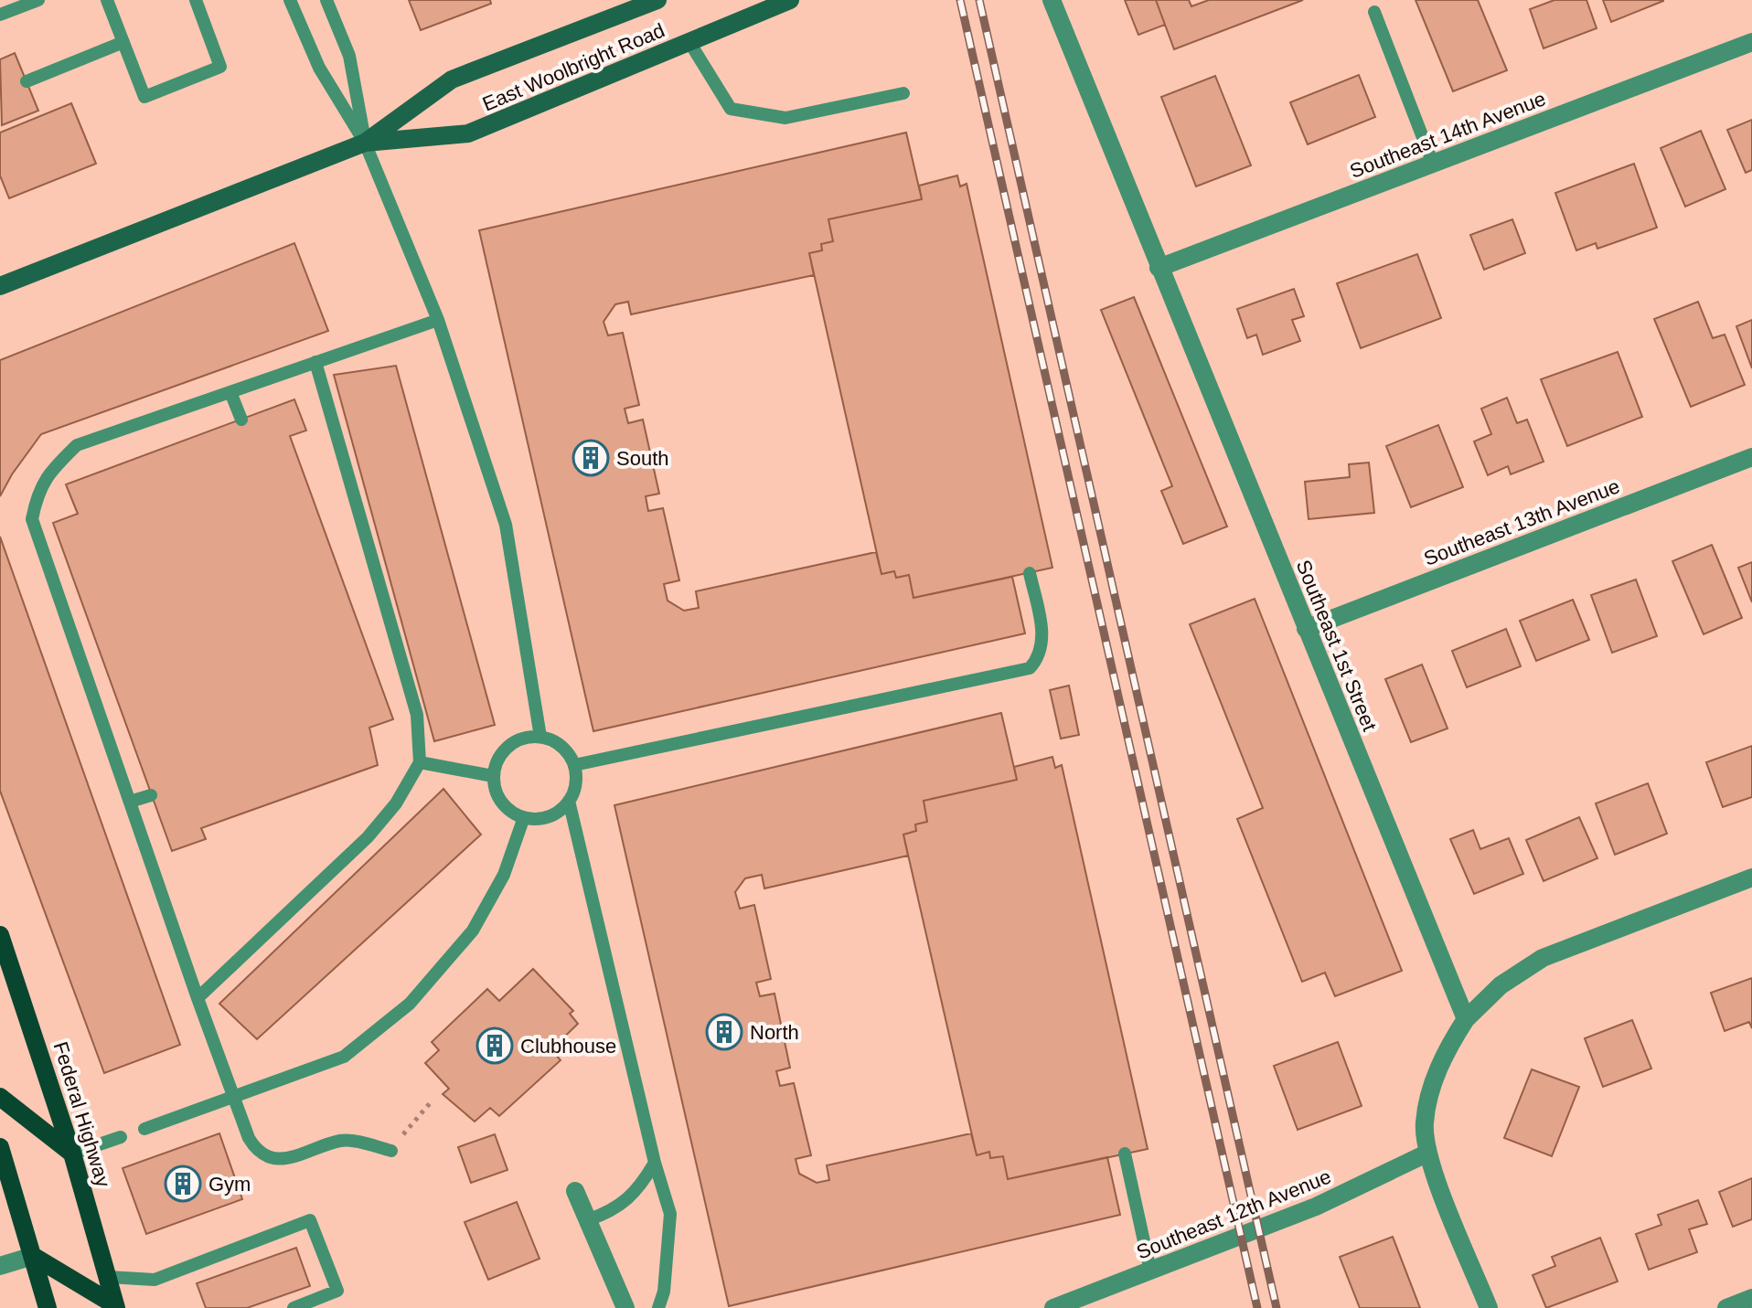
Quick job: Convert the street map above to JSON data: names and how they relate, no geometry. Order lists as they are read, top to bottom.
{
  "streets": {
    "main road": ["East Woolbright Road", "Federal Highway"],
    "street": [
      "Southeast 14th Avenue",
      "Southeast 13th Avenue",
      "Southeast 1st Street",
      "Southeast 12th Avenue"
    ]
  },
  "crossings": [
    ["Southeast 14th Avenue", "Southeast 1st Street"],
    ["Southeast 13th Avenue", "Southeast 1st Street"]
  ],
  "places": {
    "building": [
      "South",
      "North",
      "Clubhouse",
      "Gym"
    ]
  }
}
